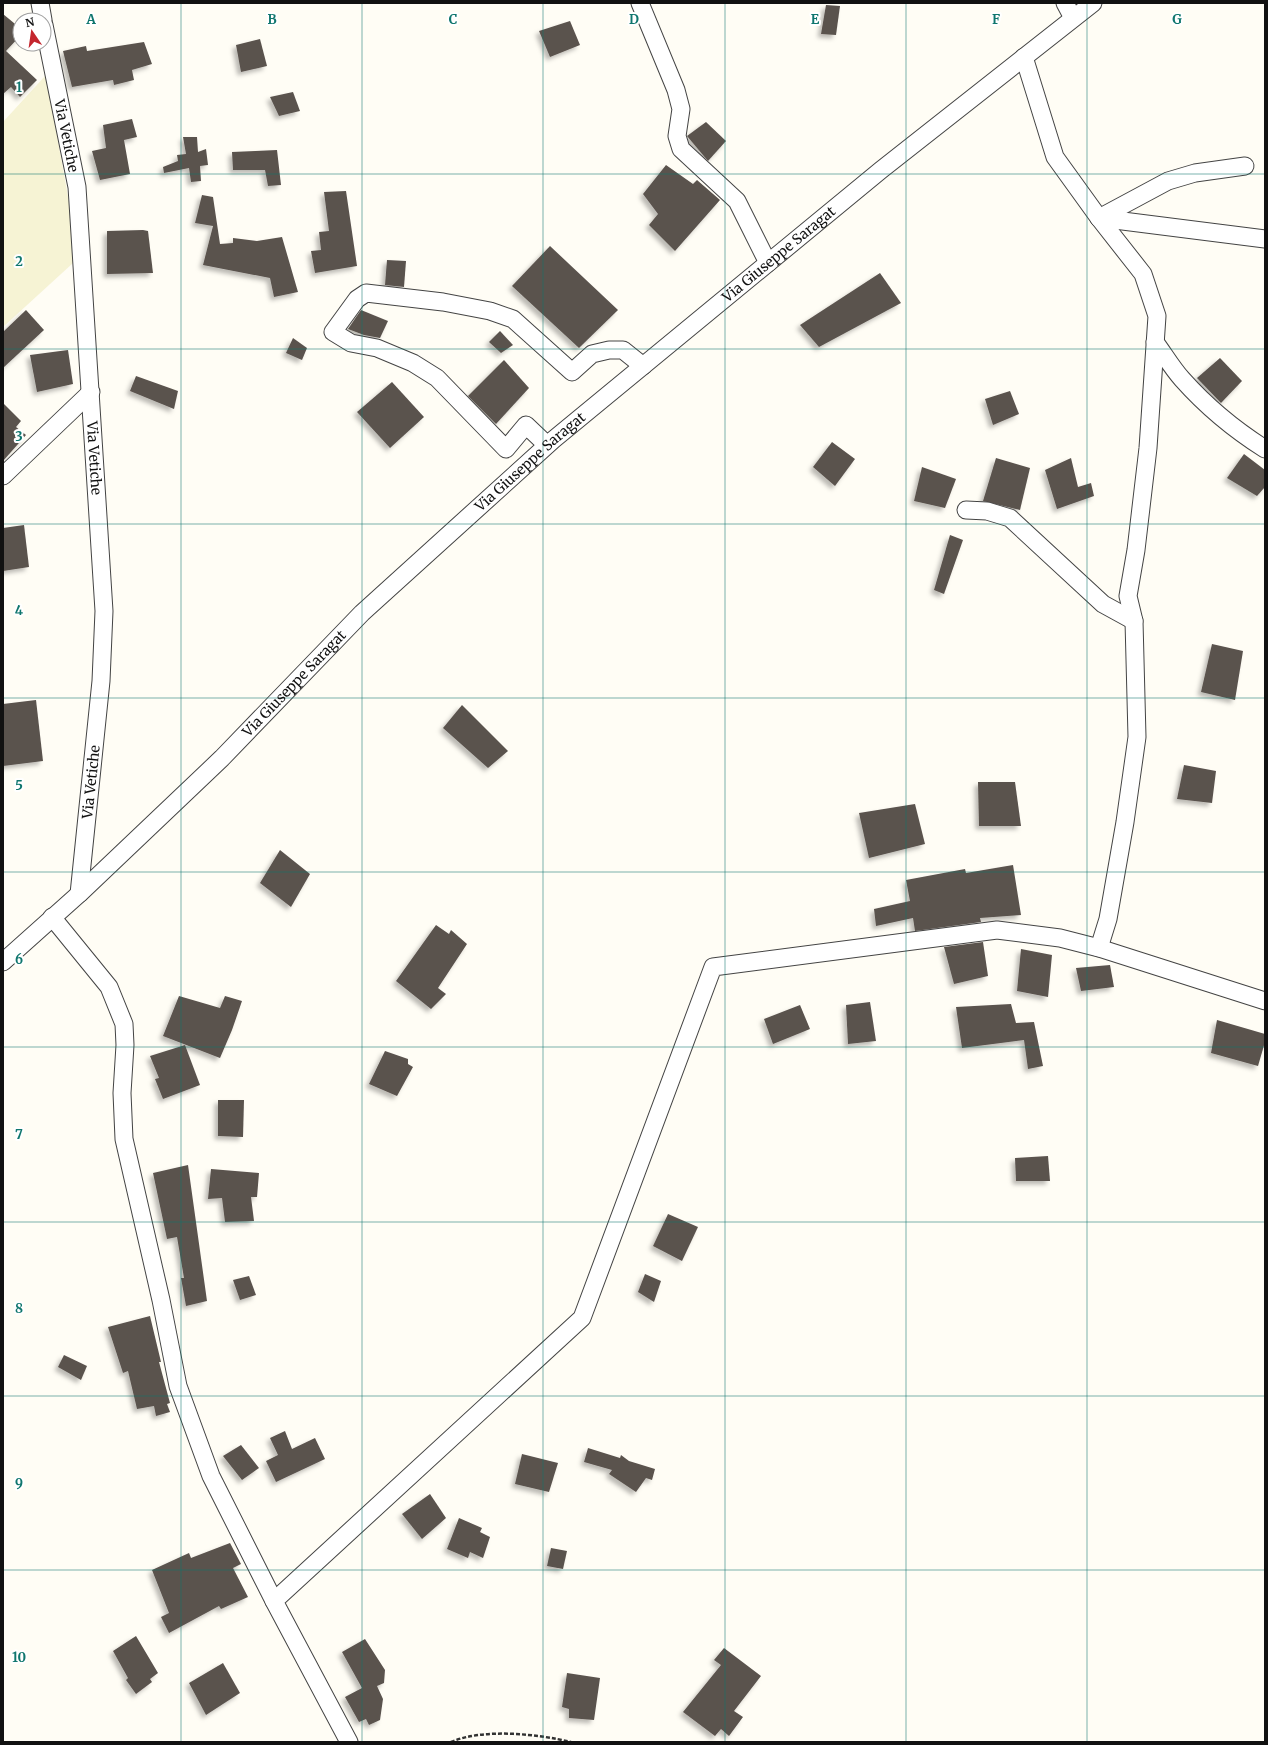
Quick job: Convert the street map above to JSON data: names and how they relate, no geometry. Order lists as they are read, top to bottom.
{
  "streets": {
    "street": ["Via Vetiche", "Via Giuseppe Saragat"]
  },
  "crossings": [
    ["Via Vetiche", "Via Giuseppe Saragat"]
  ],
  "north": "top",
  "grid": {
    "columns": [
      "A",
      "B",
      "C",
      "D",
      "E",
      "F",
      "G"
    ],
    "rows": [
      "1",
      "2",
      "3",
      "4",
      "5",
      "6",
      "7",
      "8",
      "9",
      "10"
    ]
  }
}
